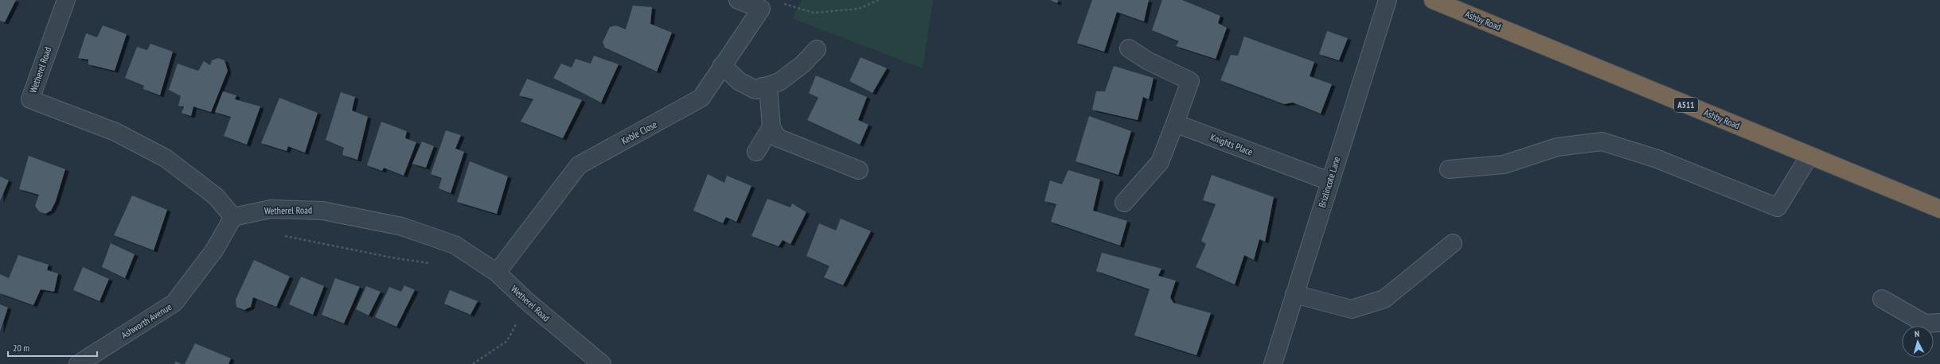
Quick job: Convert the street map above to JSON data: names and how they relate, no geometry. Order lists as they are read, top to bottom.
{
  "streets": {
    "highway": ["Ashby Road", "A511"],
    "street": [
      "Wetherel Road",
      "Keble Close",
      "Knights Place",
      "Brizlincote Lane",
      "Ashworth Avenue"
    ]
  },
  "crossings": [
    ["Wetherel Road", "Keble Close"],
    ["Wetherel Road", "Ashworth Avenue"],
    ["Knights Place", "Brizlincote Lane"]
  ],
  "scale_bar": "20 m",
  "north": "top"
}
